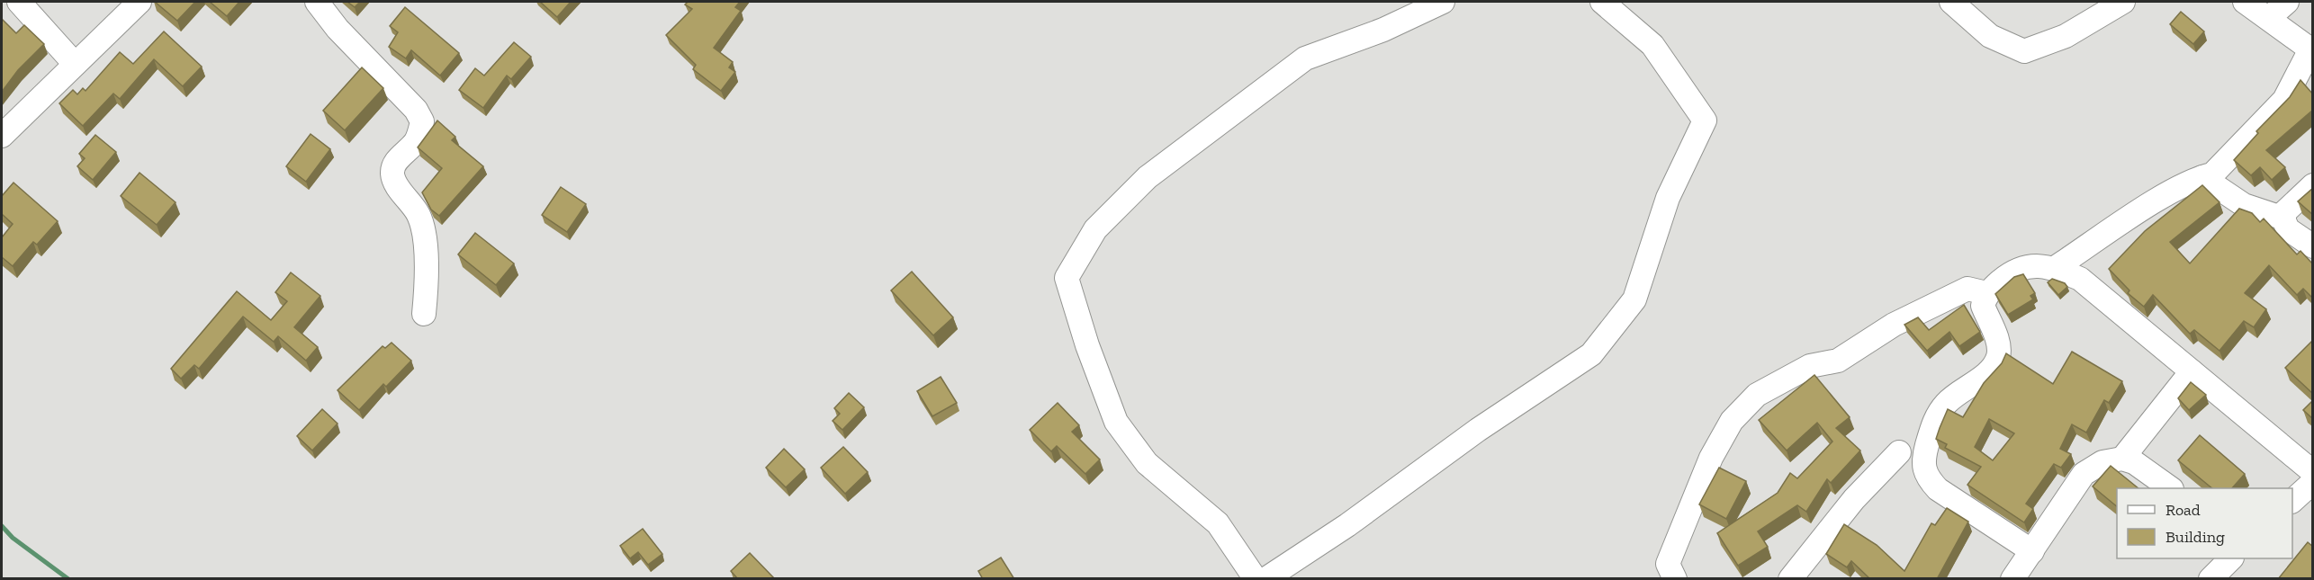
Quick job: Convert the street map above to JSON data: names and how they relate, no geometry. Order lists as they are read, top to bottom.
{
  "legend": ["Road", "Building"]
}
